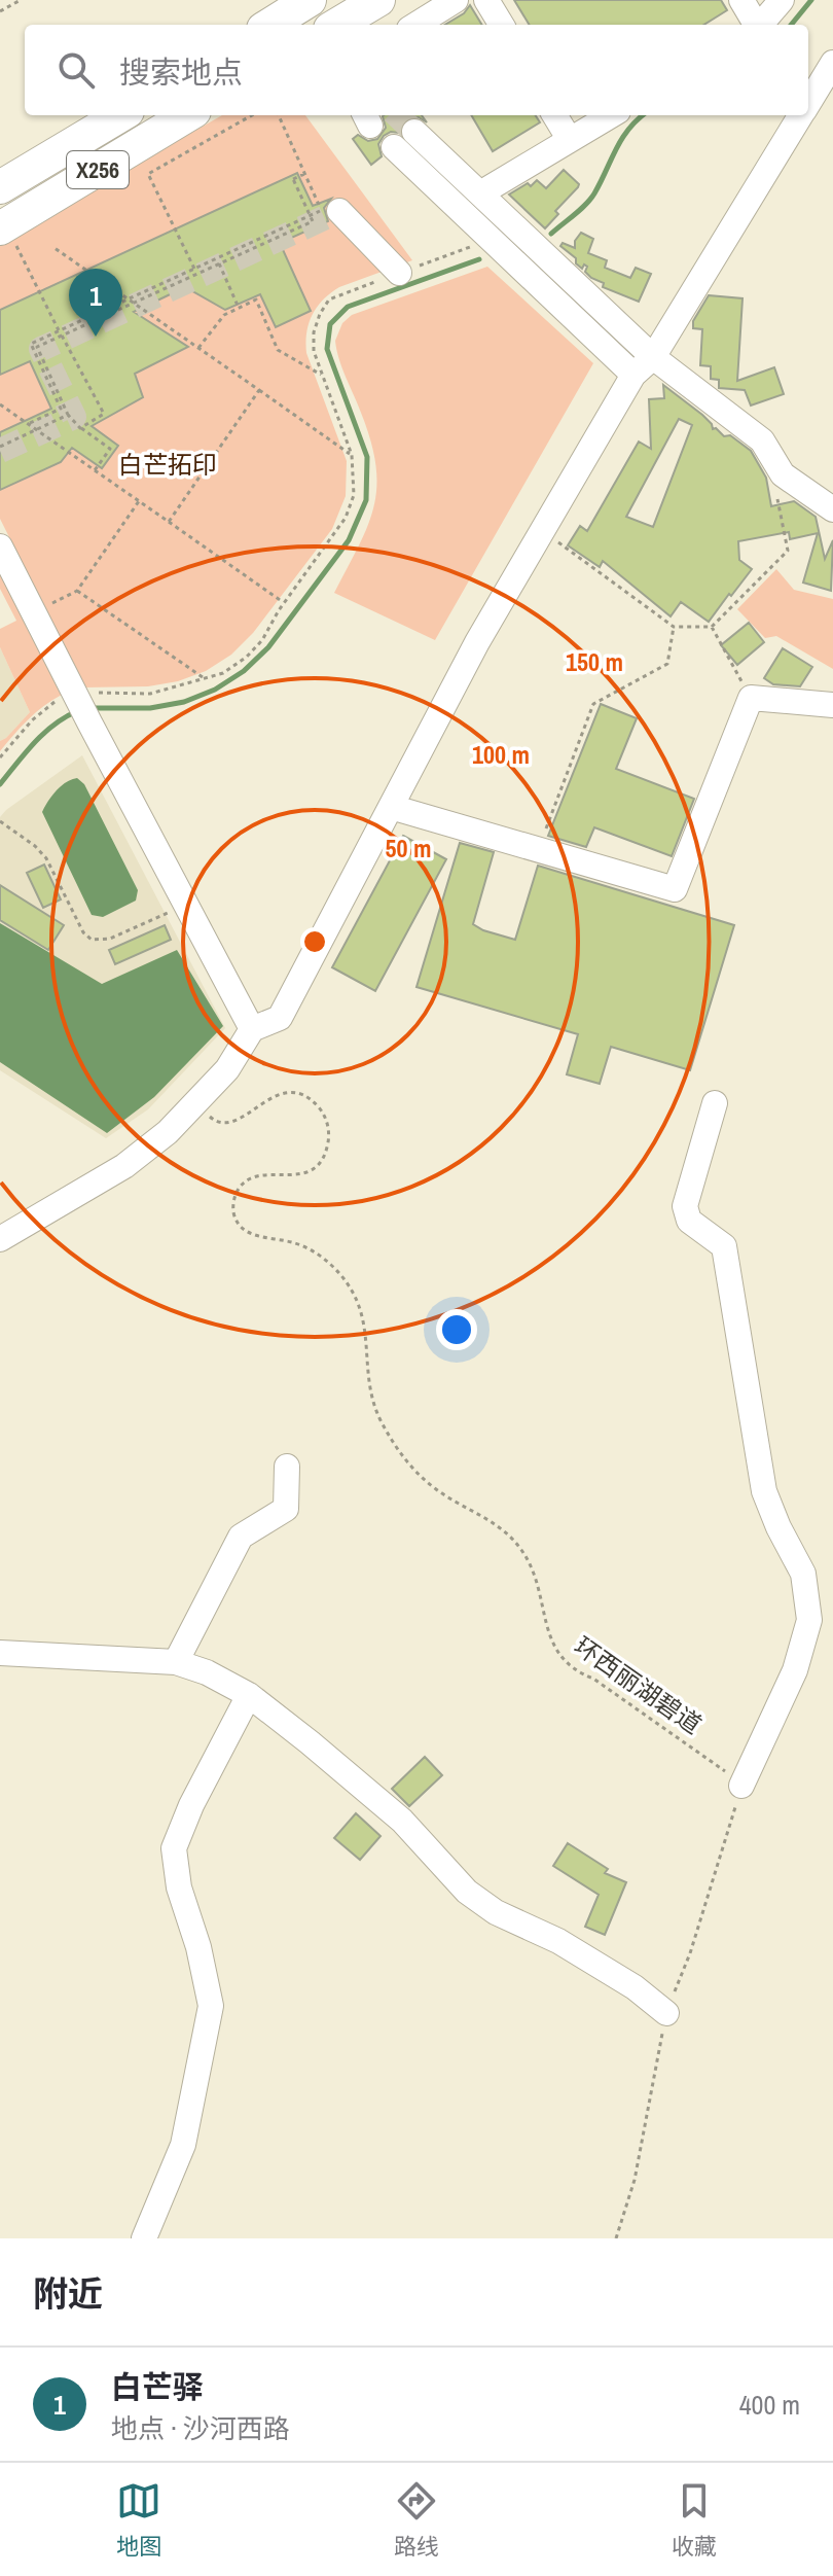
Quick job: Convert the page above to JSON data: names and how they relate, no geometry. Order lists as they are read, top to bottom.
{
  "streets": {
    "main road": ["X256"],
    "path": ["环西丽湖碧道"]
  },
  "parks": ["白芒拓印"],
  "page": {
    "search": "搜索地点",
    "pins": "1",
    "heading": "附近",
    "list": [
      {
        "mark": "1",
        "name": "白芒驿",
        "note": "地点 · 沙河西路",
        "value": "400 m"
      }
    ],
    "nav": ["地图", "路线", "收藏"]
  },
  "rings": ["150 m", "100 m", "50 m"]
}
